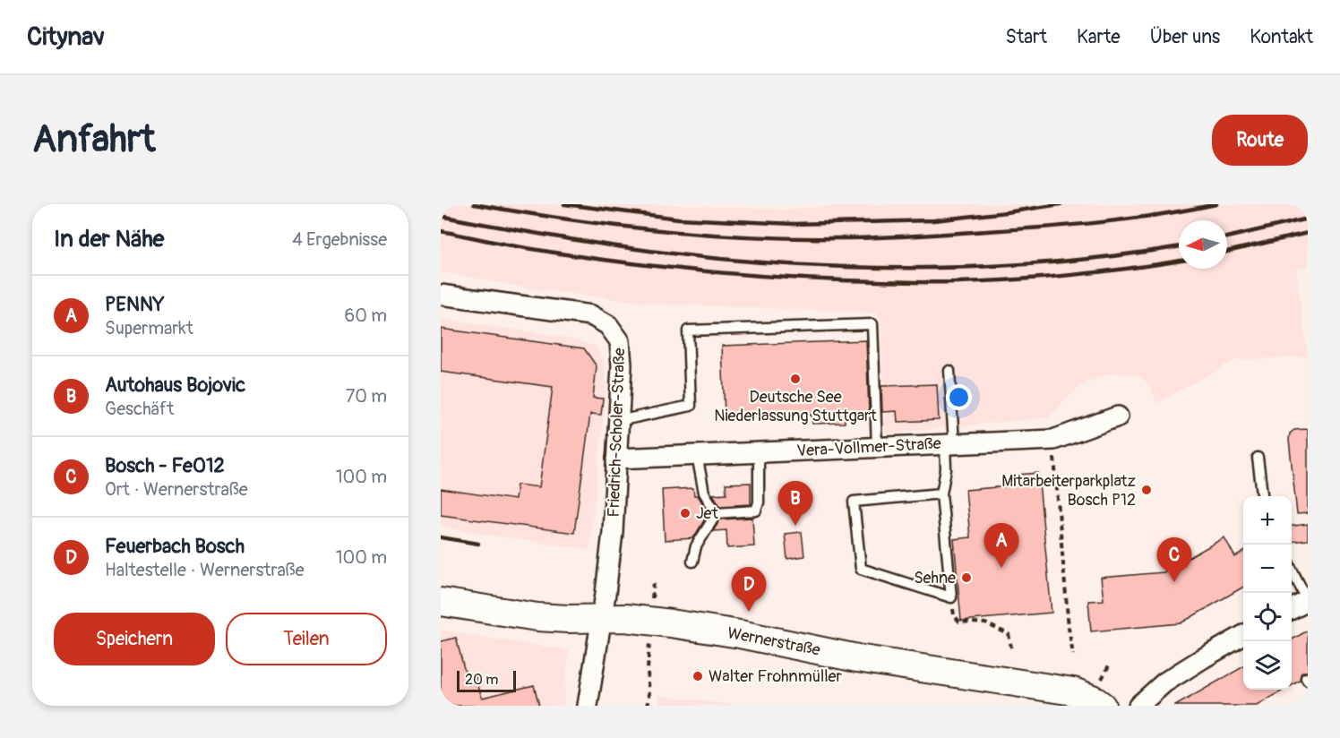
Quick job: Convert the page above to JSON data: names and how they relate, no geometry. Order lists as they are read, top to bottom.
{
  "streets": {
    "main road": ["Wernerstraße"],
    "street": ["Friedrich-Scholer-Straße", "Vera-Vollmer-Straße"]
  },
  "crossings": [
    ["Friedrich-Scholer-Straße", "Vera-Vollmer-Straße"],
    ["Friedrich-Scholer-Straße", "Wernerstraße"]
  ],
  "places": [
    "Deutsche See Niederlassung Stuttgart",
    "Mitarbeiterparkplatz Bosch P12",
    "Jet",
    "Sehne",
    "Walter Frohnmüller"
  ],
  "scale_bar": "20 m",
  "north": "left",
  "page": {
    "header": "Citynav",
    "nav": [
      "Start",
      "Karte",
      "Über uns",
      "Kontakt"
    ],
    "buttons": [
      "Route",
      ["Speichern", "Teilen"]
    ],
    "title": "Anfahrt",
    "heading": ["In der Nähe", "4 Ergebnisse"],
    "list": [
      {
        "mark": "A",
        "name": "PENNY",
        "note": "Supermarkt",
        "value": "60 m"
      },
      {
        "mark": "B",
        "name": "Autohaus Bojovic",
        "note": "Geschäft",
        "value": "70 m"
      },
      {
        "mark": "C",
        "name": "Bosch - Fe012",
        "note": "Ort · Wernerstraße",
        "value": "100 m"
      },
      {
        "mark": "D",
        "name": "Feuerbach Bosch",
        "note": "Haltestelle · Wernerstraße",
        "value": "100 m"
      }
    ],
    "pins": [
      "B",
      "A",
      "C",
      "D"
    ],
    "map_buttons": ["+", "−"],
    "scale": "20 m"
  }
}
